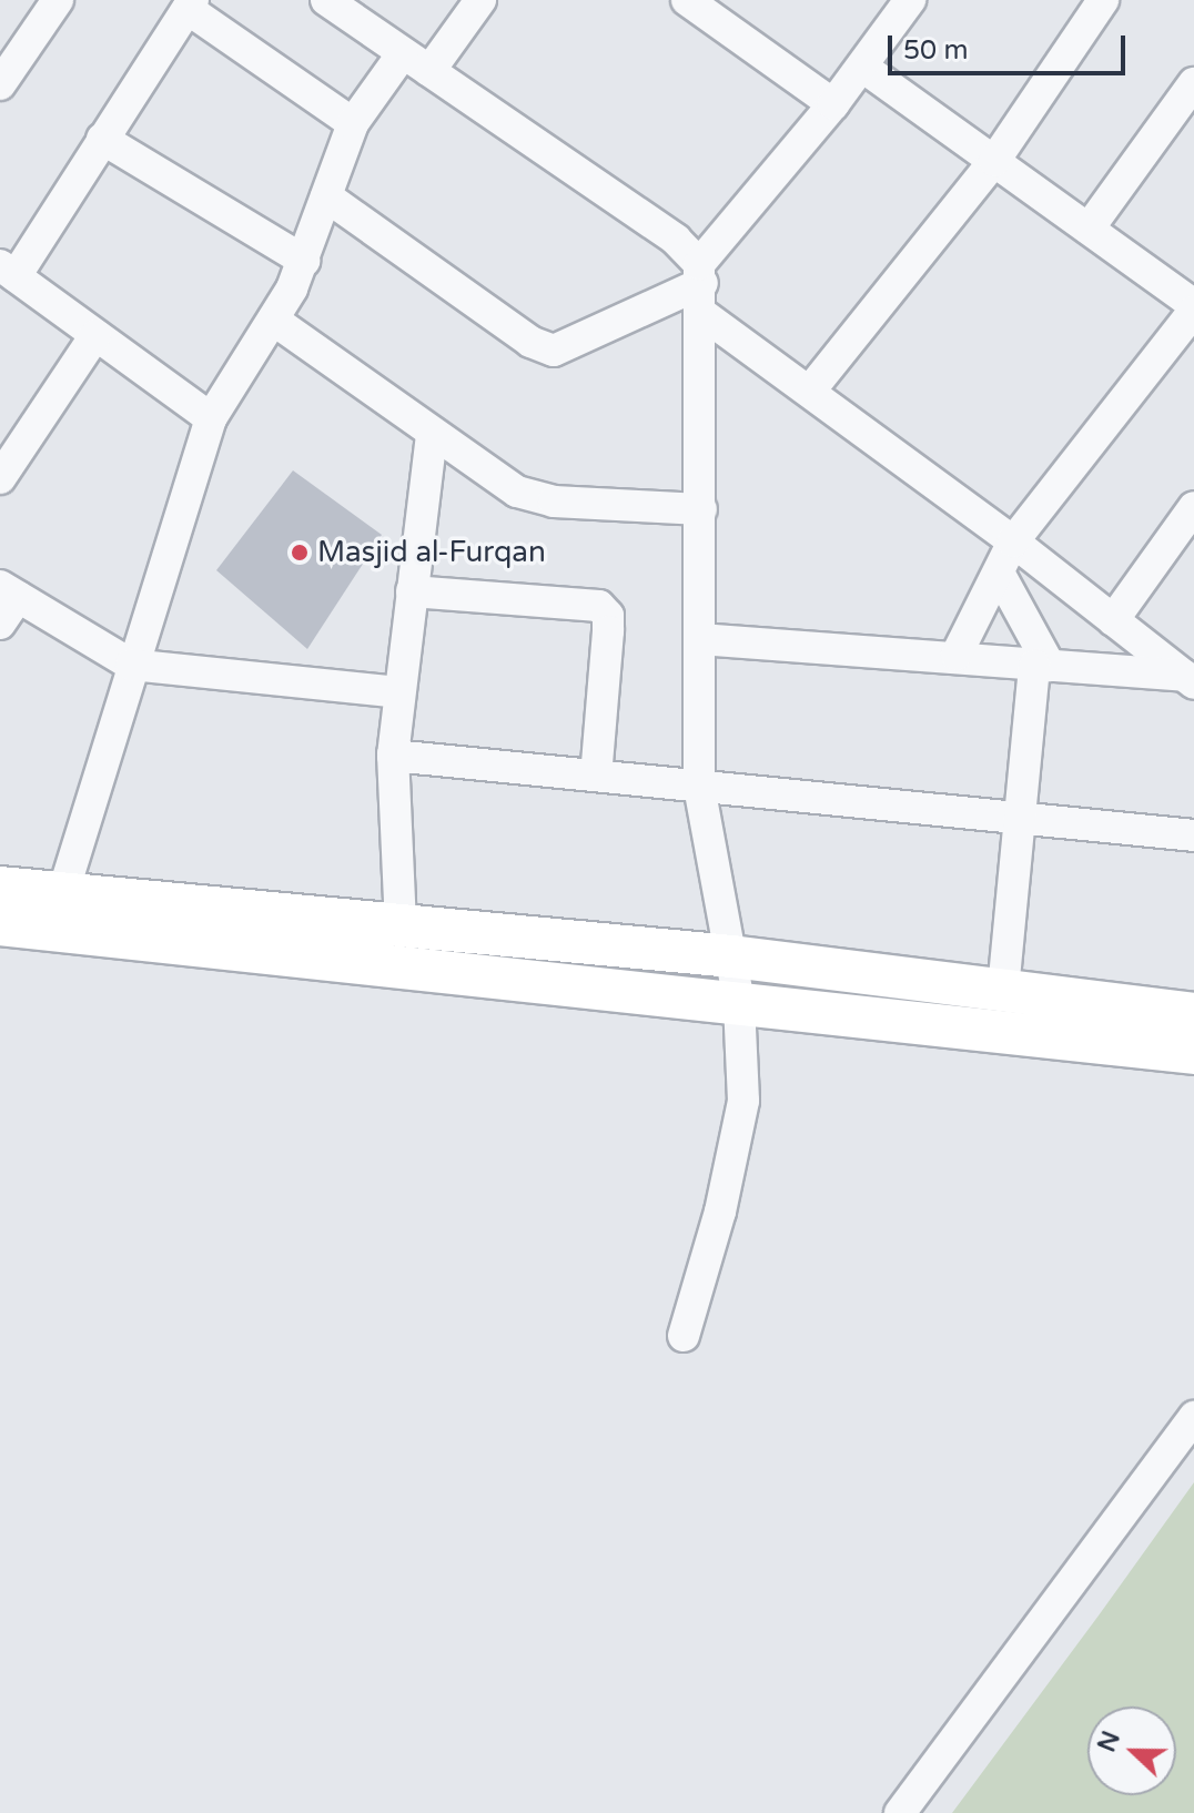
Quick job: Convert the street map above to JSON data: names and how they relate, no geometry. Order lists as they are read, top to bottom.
{
  "places": ["Masjid al-Furqan"],
  "scale_bar": "50 m",
  "north": "left"
}
